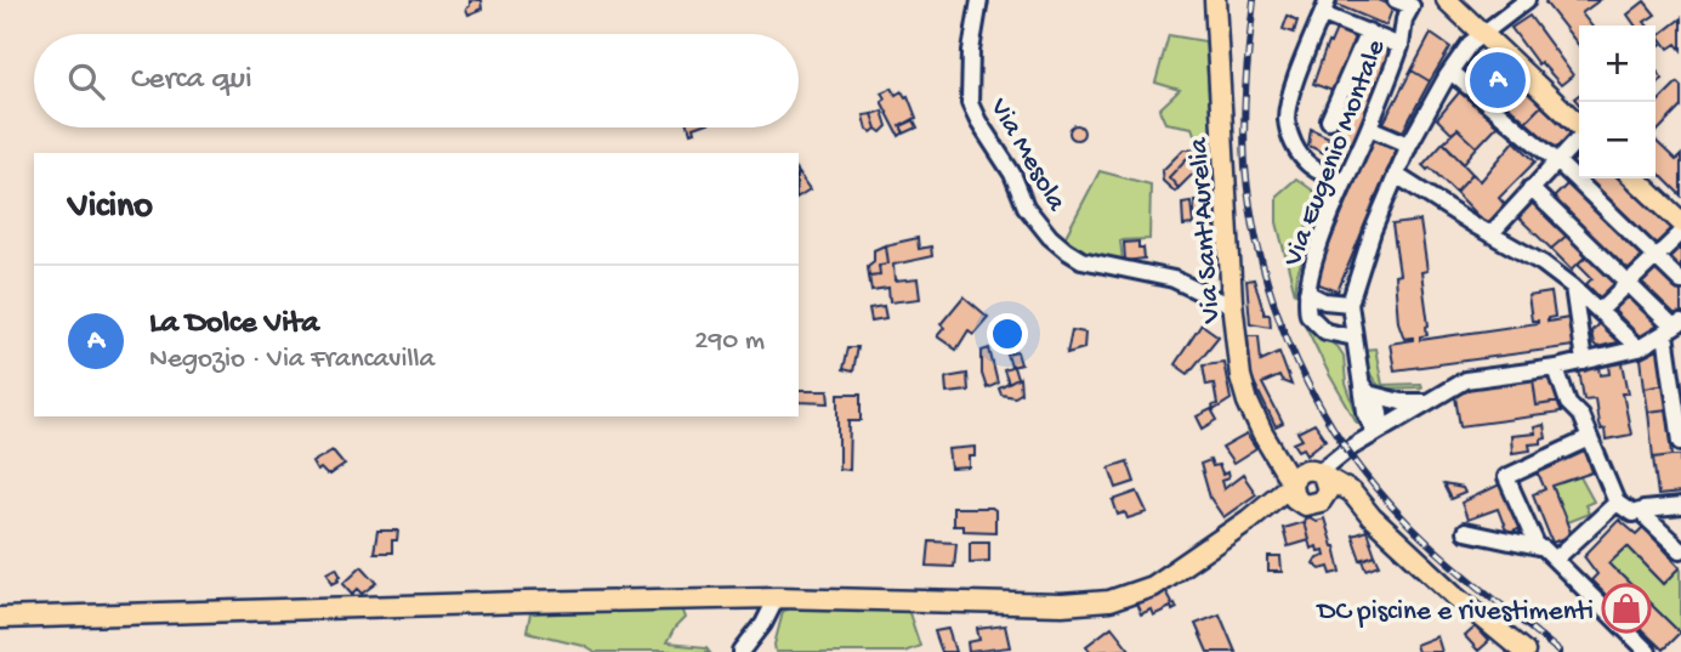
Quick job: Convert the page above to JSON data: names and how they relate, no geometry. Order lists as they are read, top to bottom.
{
  "streets": {
    "main road": ["Via Sant'Aurelia"],
    "street": ["Via Eugenio Montale", "Via Mesola"]
  },
  "crossings": [
    ["Via Mesola", "Via Sant'Aurelia"]
  ],
  "places": {
    "shop": ["DC piscine e rivestimenti"]
  },
  "page": {
    "map_buttons": ["+", "−"],
    "search": "Cerca qui",
    "pins": "A",
    "heading": "Vicino",
    "list": [
      {
        "mark": "A",
        "name": "La Dolce Vita",
        "note": "Negozio · Via Francavilla",
        "value": "290 m"
      }
    ]
  }
}
